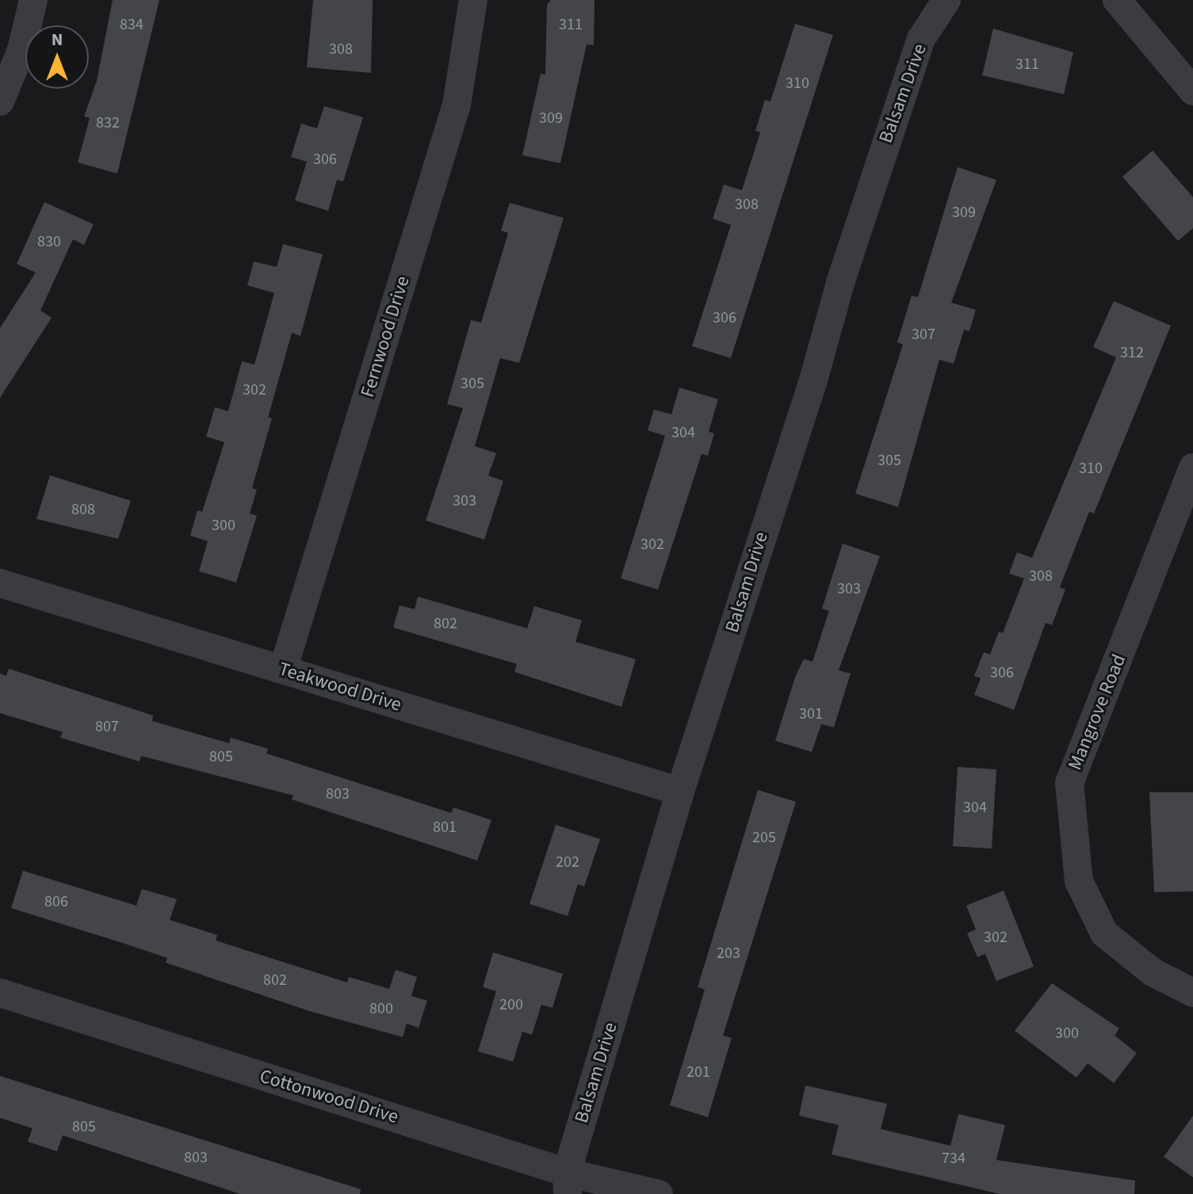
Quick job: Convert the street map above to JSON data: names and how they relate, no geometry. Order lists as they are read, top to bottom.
{
  "streets": {
    "street": [
      "Balsam Drive",
      "Fernwood Drive",
      "Teakwood Drive",
      "Mangrove Road",
      "Cottonwood Drive"
    ]
  },
  "crossings": [
    ["Balsam Drive", "Teakwood Drive"],
    ["Balsam Drive", "Cottonwood Drive"],
    ["Fernwood Drive", "Teakwood Drive"]
  ],
  "house_numbers": [
    "834",
    "311",
    "308",
    "311",
    "310",
    "309",
    "832",
    "306",
    "308",
    "309",
    "830",
    "306",
    "307",
    "312",
    "305",
    "302",
    "304",
    "305",
    "310",
    "303",
    "808",
    "300",
    "302",
    "308",
    "303",
    "802",
    "306",
    "301",
    "807",
    "805",
    "803",
    "304",
    "801",
    "205",
    "202",
    "806",
    "302",
    "203",
    "802",
    "200",
    "800",
    "300",
    "201",
    "805",
    "803",
    "734"
  ],
  "north": "top"
}
